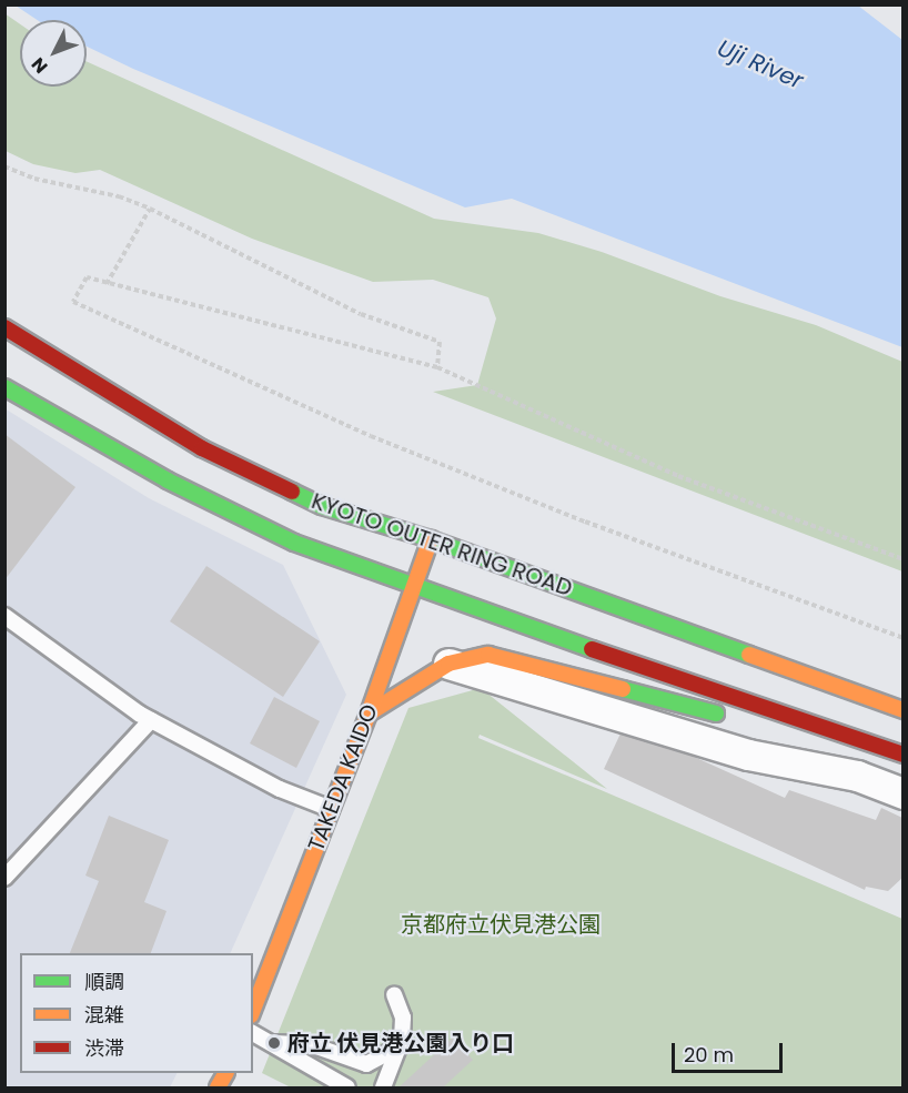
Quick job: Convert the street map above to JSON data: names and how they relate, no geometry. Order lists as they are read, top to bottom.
{
  "streets": {
    "main road": ["KYOTO OUTER RING ROAD", "TAKEDA KAIDO"]
  },
  "crossings": [
    ["KYOTO OUTER RING ROAD", "TAKEDA KAIDO"]
  ],
  "water": ["Uji River"],
  "parks": ["京都府立伏見港公園"],
  "places": ["府立 伏見港公園入り口"],
  "legend": ["順調", "混雑", "渋滞"],
  "scale_bar": "20 m",
  "north": "bottom left"
}
